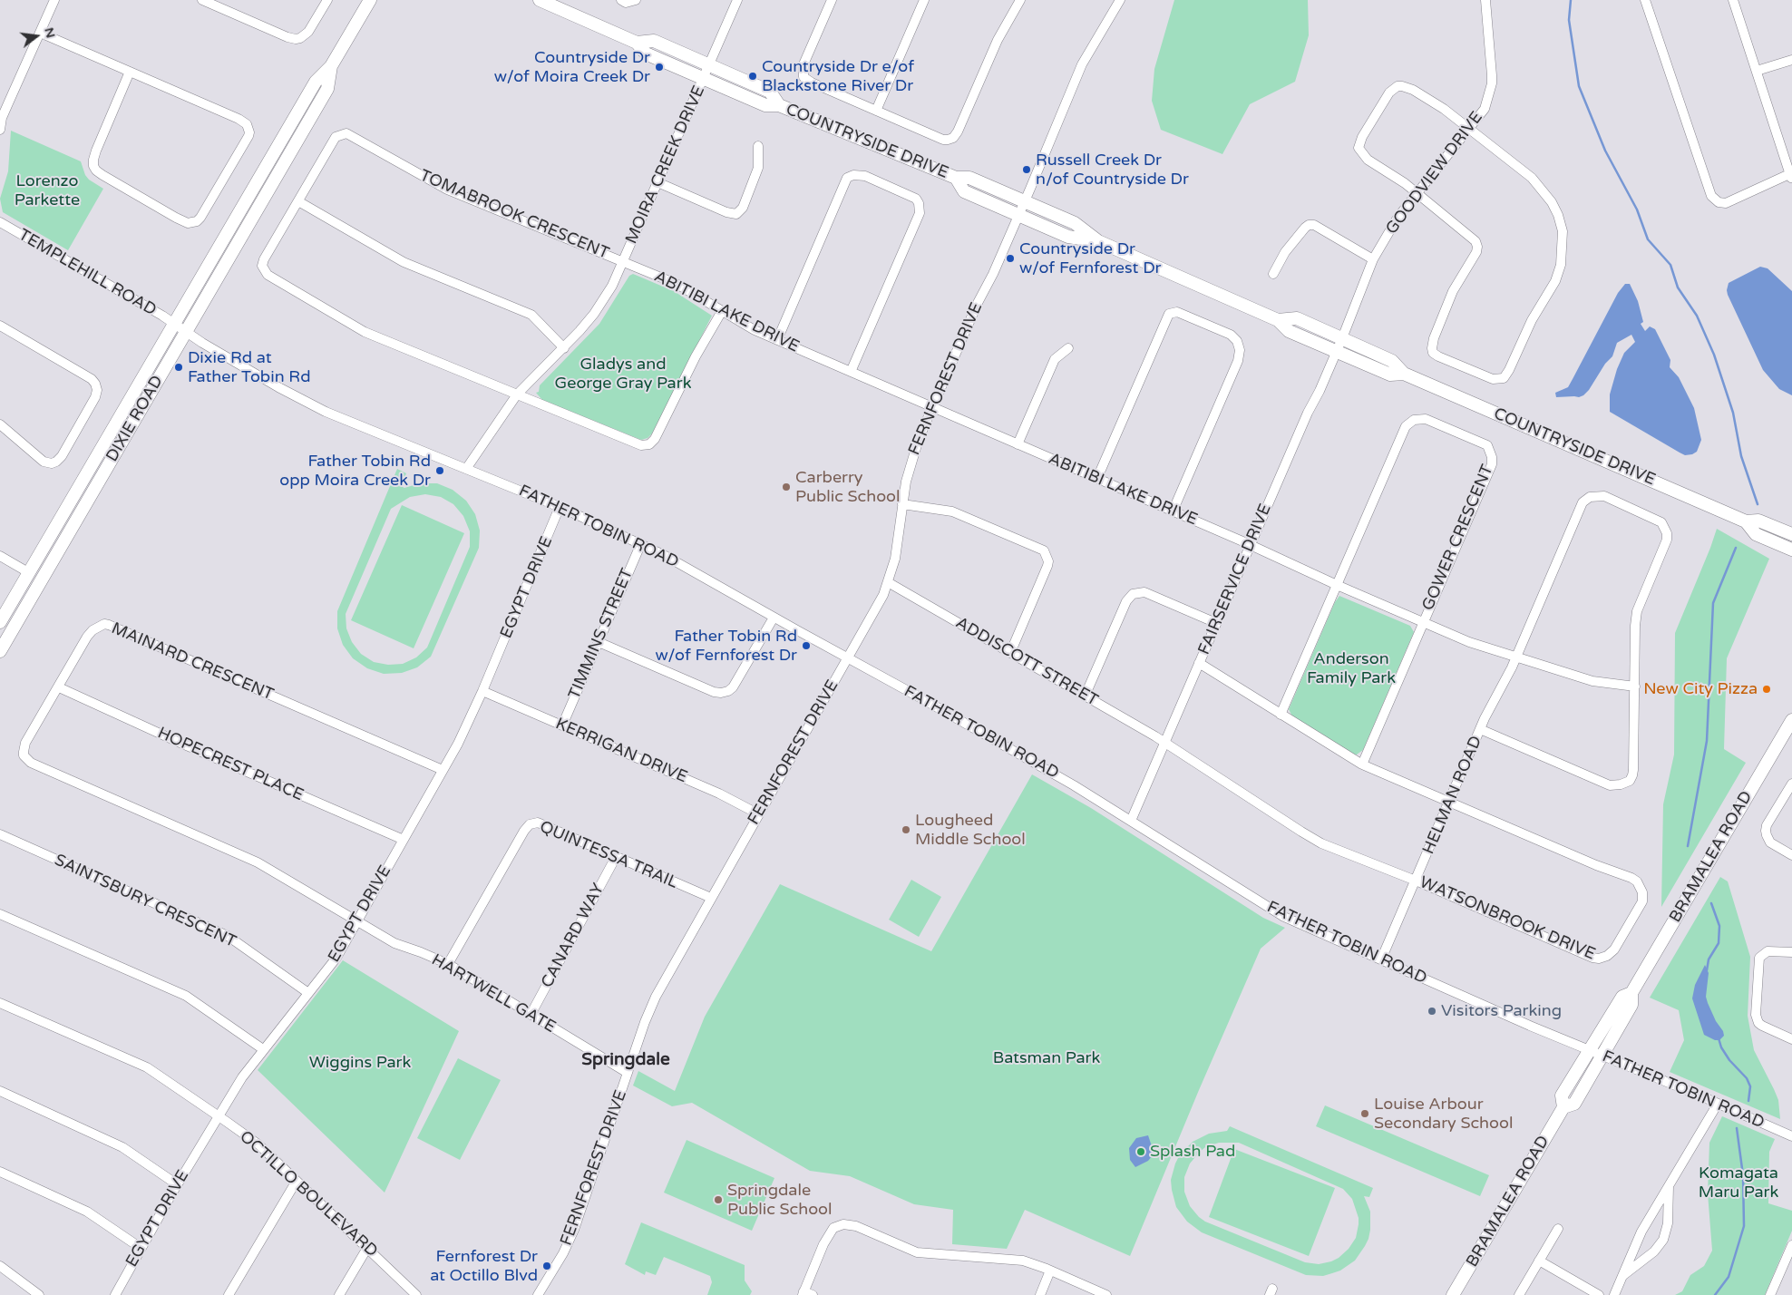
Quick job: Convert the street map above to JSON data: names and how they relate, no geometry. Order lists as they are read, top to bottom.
{
  "streets": {
    "main road": ["COUNTRYSIDE DRIVE", "DIXIE ROAD", "BRAMALEA ROAD"],
    "street": [
      "MOIRA CREEK DRIVE",
      "GOODVIEW DRIVE",
      "TOMABROOK CRESCENT",
      "TEMPLEHILL ROAD",
      "ABITIBI LAKE DRIVE",
      "FERNFOREST DRIVE",
      "FATHER TOBIN ROAD",
      "GOWER CRESCENT",
      "FAIRSERVICE DRIVE",
      "EGYPT DRIVE",
      "TIMMINS STREET",
      "MAINARD CRESCENT",
      "ADDISCOTT STREET",
      "KERRIGAN DRIVE",
      "HOPECREST PLACE",
      "HELMAN ROAD",
      "QUINTESSA TRAIL",
      "SAINTSBURY CRESCENT",
      "WATSONBROOK DRIVE",
      "CANARD WAY",
      "HARTWELL GATE",
      "OCTILLO BOULEVARD"
    ]
  },
  "crossings": [
    ["COUNTRYSIDE DRIVE", "MOIRA CREEK DRIVE"],
    ["COUNTRYSIDE DRIVE", "GOODVIEW DRIVE"],
    ["COUNTRYSIDE DRIVE", "FERNFOREST DRIVE"],
    ["COUNTRYSIDE DRIVE", "FAIRSERVICE DRIVE"],
    ["MOIRA CREEK DRIVE", "TOMABROOK CRESCENT"],
    ["MOIRA CREEK DRIVE", "ABITIBI LAKE DRIVE"],
    ["MOIRA CREEK DRIVE", "FATHER TOBIN ROAD"],
    ["GOODVIEW DRIVE", "FAIRSERVICE DRIVE"],
    ["TOMABROOK CRESCENT", "ABITIBI LAKE DRIVE"],
    ["TEMPLEHILL ROAD", "DIXIE ROAD"],
    ["TEMPLEHILL ROAD", "FATHER TOBIN ROAD"],
    ["ABITIBI LAKE DRIVE", "FERNFOREST DRIVE"],
    ["ABITIBI LAKE DRIVE", "GOWER CRESCENT"],
    ["ABITIBI LAKE DRIVE", "FAIRSERVICE DRIVE"],
    ["ABITIBI LAKE DRIVE", "HELMAN ROAD"],
    ["FERNFOREST DRIVE", "FATHER TOBIN ROAD"],
    ["FERNFOREST DRIVE", "ADDISCOTT STREET"],
    ["FERNFOREST DRIVE", "KERRIGAN DRIVE"],
    ["FERNFOREST DRIVE", "QUINTESSA TRAIL"],
    ["FERNFOREST DRIVE", "HARTWELL GATE"],
    ["DIXIE ROAD", "FATHER TOBIN ROAD"],
    ["FATHER TOBIN ROAD", "FAIRSERVICE DRIVE"],
    ["FATHER TOBIN ROAD", "EGYPT DRIVE"],
    ["FATHER TOBIN ROAD", "TIMMINS STREET"],
    ["FATHER TOBIN ROAD", "HELMAN ROAD"],
    ["FATHER TOBIN ROAD", "BRAMALEA ROAD"],
    ["FAIRSERVICE DRIVE", "ADDISCOTT STREET"],
    ["FAIRSERVICE DRIVE", "WATSONBROOK DRIVE"],
    ["EGYPT DRIVE", "MAINARD CRESCENT"],
    ["EGYPT DRIVE", "KERRIGAN DRIVE"],
    ["EGYPT DRIVE", "HOPECREST PLACE"],
    ["EGYPT DRIVE", "SAINTSBURY CRESCENT"],
    ["EGYPT DRIVE", "HARTWELL GATE"],
    ["EGYPT DRIVE", "OCTILLO BOULEVARD"],
    ["TIMMINS STREET", "KERRIGAN DRIVE"],
    ["MAINARD CRESCENT", "HOPECREST PLACE"],
    ["MAINARD CRESCENT", "HARTWELL GATE"],
    ["ADDISCOTT STREET", "WATSONBROOK DRIVE"],
    ["HELMAN ROAD", "WATSONBROOK DRIVE"],
    ["QUINTESSA TRAIL", "CANARD WAY"],
    ["QUINTESSA TRAIL", "HARTWELL GATE"],
    ["CANARD WAY", "HARTWELL GATE"]
  ],
  "districts": ["Springdale"],
  "parks": [
    "Lorenzo Parkette",
    "Gladys and George Gray Park",
    "Anderson Family Park",
    "Batsman Park",
    "Wiggins Park",
    "Komagata Maru Park"
  ],
  "places": [
    "Countryside Dr w/of Moira Creek Dr",
    "Countryside Dr e/of Blackstone River Dr",
    "Russell Creek Dr n/of Countryside Dr",
    "Countryside Dr w/of Fernforest Dr",
    "Dixie Rd at Father Tobin Rd",
    "Father Tobin Rd opp Moira Creek Dr",
    "Carberry Public School",
    "Father Tobin Rd w/of Fernforest Dr",
    "New City Pizza",
    "Lougheed Middle School",
    "Visitors Parking",
    "Louise Arbour Secondary School",
    "Splash Pad",
    "Springdale Public School",
    "Fernforest Dr at Octillo Blvd"
  ],
  "north": "right"
}
